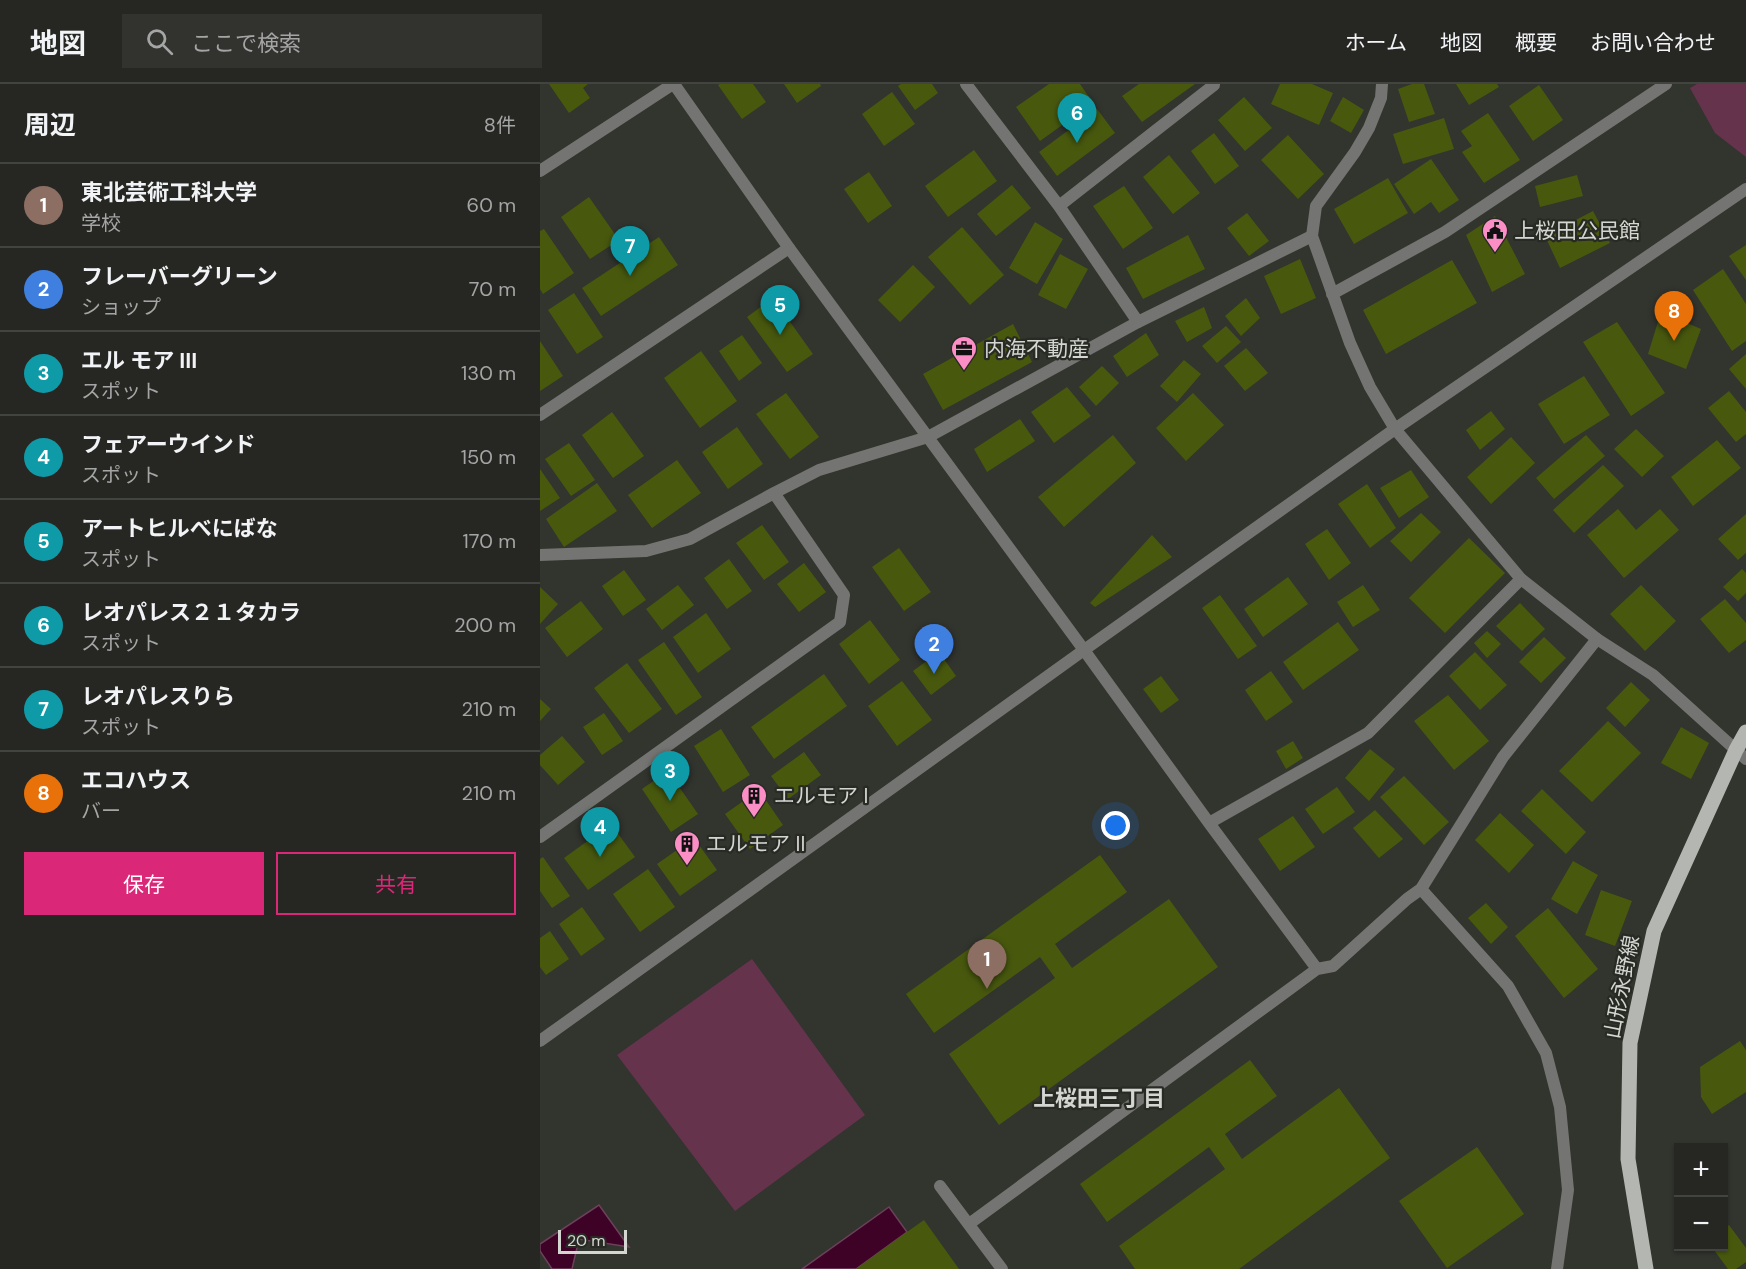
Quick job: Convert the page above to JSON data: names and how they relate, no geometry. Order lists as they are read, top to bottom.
{
  "streets": {
    "main road": ["山形永野線"]
  },
  "districts": ["上桜田三丁目"],
  "places": {
    "public building": ["上桜田公民館"],
    "office": ["内海不動産"],
    "building": ["エルモア I", "エルモア II"]
  },
  "scale_bar": "20 m",
  "page": {
    "header": "地図",
    "search": "ここで検索",
    "nav": [
      "ホーム",
      "地図",
      "概要",
      "お問い合わせ"
    ],
    "heading": ["周辺", "8件"],
    "pins": [
      "6",
      "7",
      "5",
      "8",
      "2",
      "3",
      "4",
      "1"
    ],
    "list": [
      {
        "mark": "1",
        "name": "東北芸術工科大学",
        "note": "学校",
        "value": "60 m"
      },
      {
        "mark": "2",
        "name": "フレーバーグリーン",
        "note": "ショップ",
        "value": "70 m"
      },
      {
        "mark": "3",
        "name": "エル モア III",
        "note": "スポット",
        "value": "130 m"
      },
      {
        "mark": "4",
        "name": "フェアーウインド",
        "note": "スポット",
        "value": "150 m"
      },
      {
        "mark": "5",
        "name": "アートヒルべにばな",
        "note": "スポット",
        "value": "170 m"
      },
      {
        "mark": "6",
        "name": "レオパレス２１タカラ",
        "note": "スポット",
        "value": "200 m"
      },
      {
        "mark": "7",
        "name": "レオパレスりら",
        "note": "スポット",
        "value": "210 m"
      },
      {
        "mark": "8",
        "name": "エコハウス",
        "note": "バー",
        "value": "210 m"
      }
    ],
    "buttons": ["保存", "共有"],
    "map_buttons": ["+", "−"],
    "scale": "20 m"
  }
}
